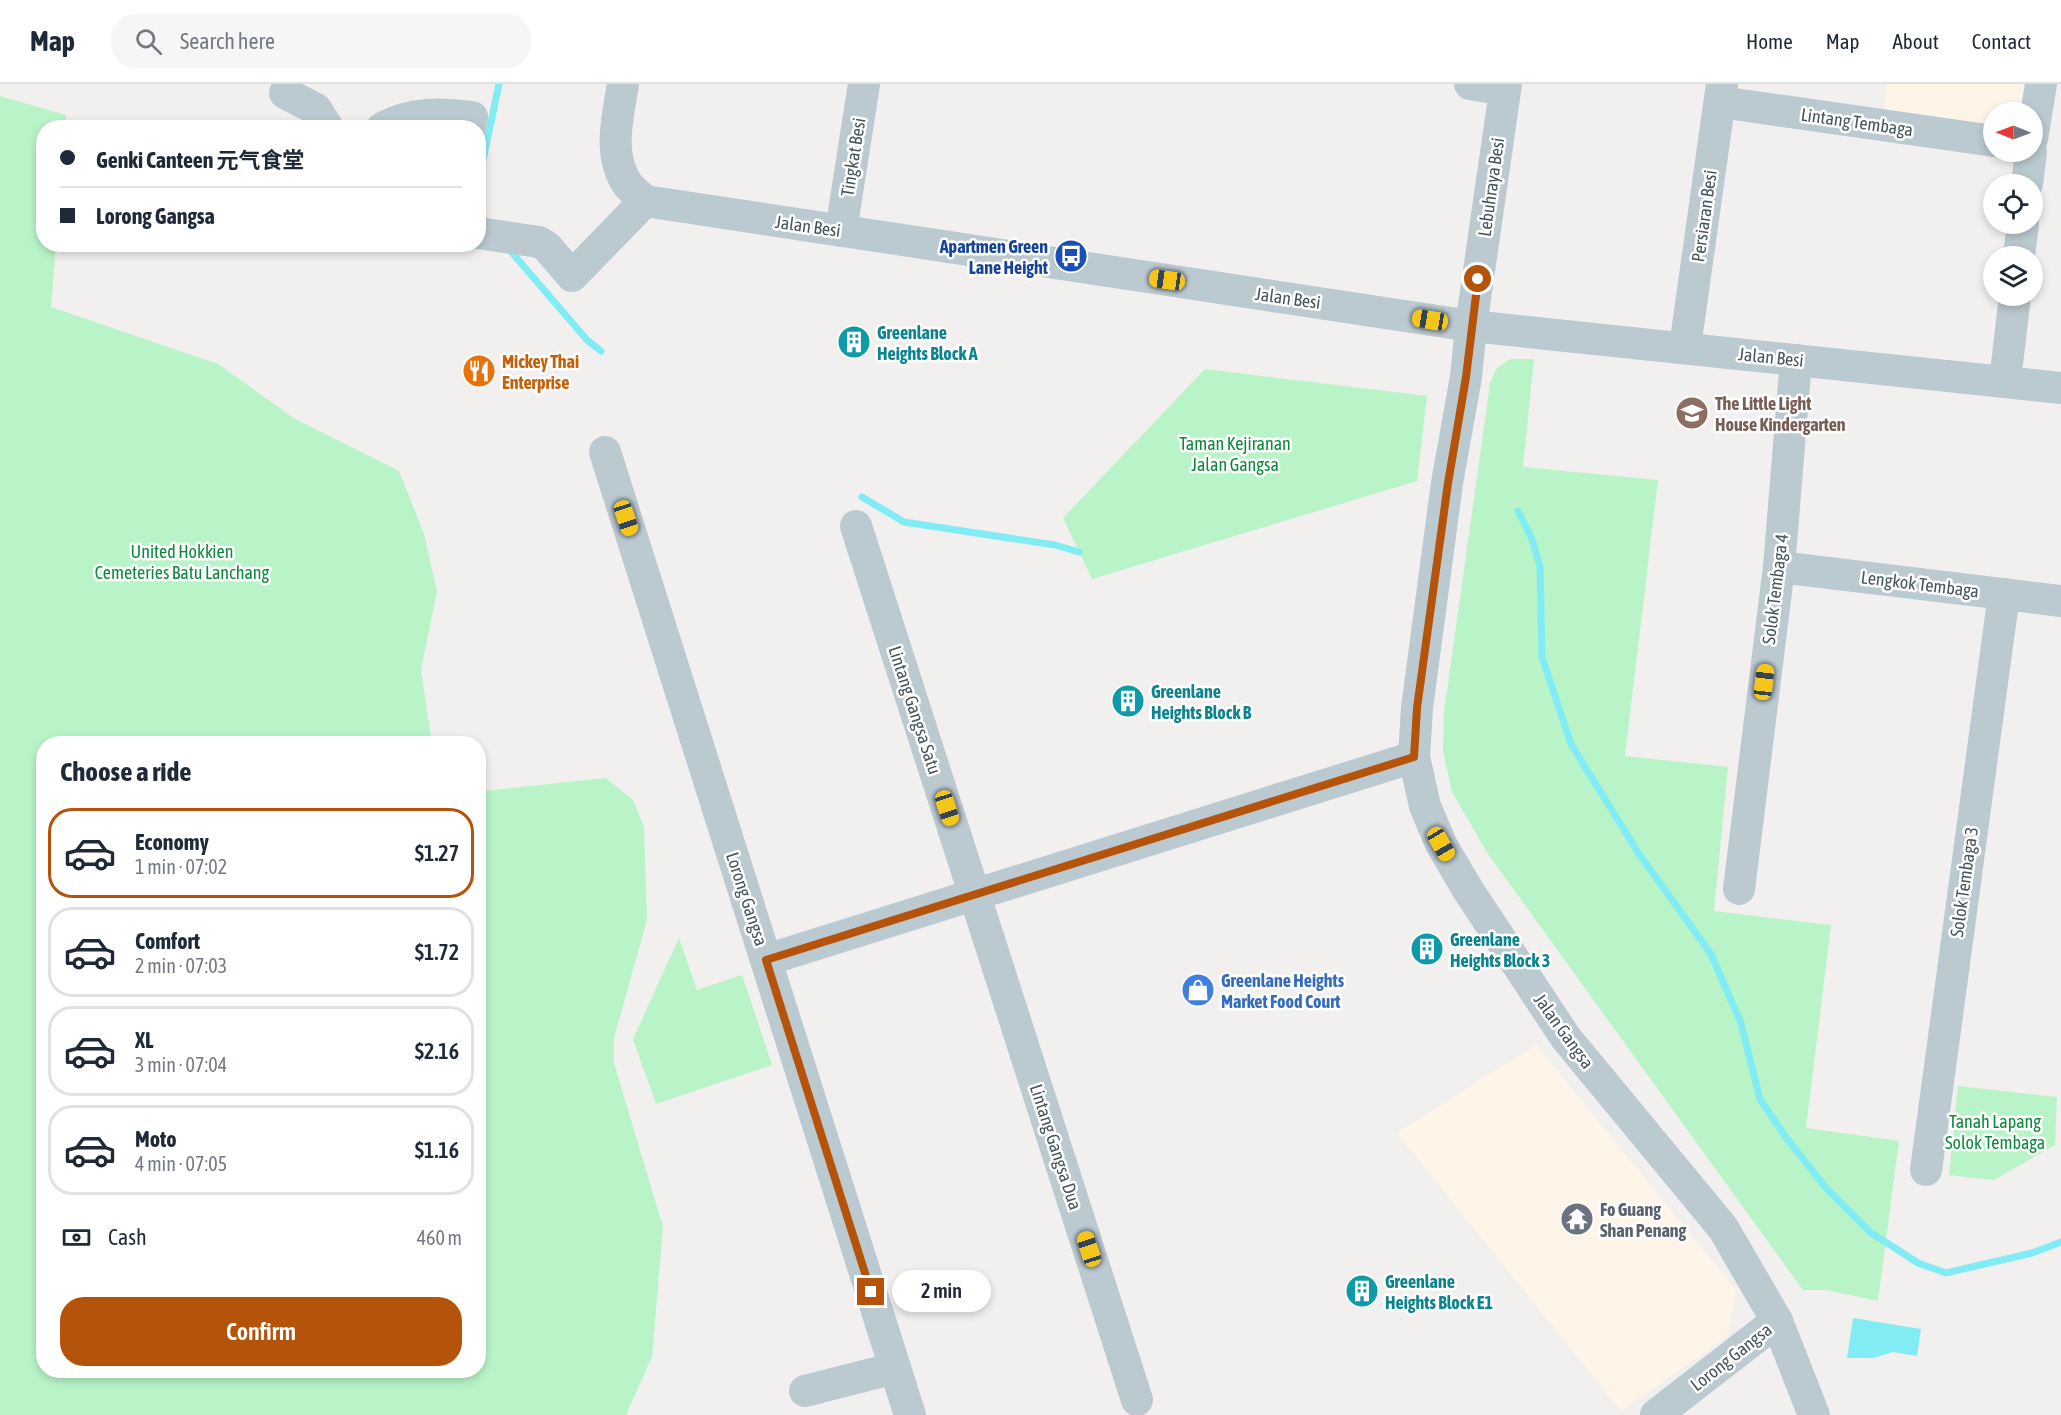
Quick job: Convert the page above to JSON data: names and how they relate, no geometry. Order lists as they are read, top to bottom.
{
  "streets": {
    "street": [
      "Lintang Tembaga",
      "Tingkat Besi",
      "Lebuhraya Besi",
      "Persiaran Besi",
      "Jalan Besi",
      "Lengkok Tembaga",
      "Solok Tembaga 4",
      "Lintang Gangsa Satu",
      "Solok Tembaga 3",
      "Lorong Gangsa",
      "Jalan Gangsa",
      "Lintang Gangsa Dua"
    ]
  },
  "crossings": [
    ["Lintang Tembaga", "Persiaran Besi"],
    ["Tingkat Besi", "Jalan Besi"],
    ["Lebuhraya Besi", "Jalan Besi"],
    ["Lebuhraya Besi", "Jalan Gangsa"],
    ["Persiaran Besi", "Jalan Besi"],
    ["Jalan Besi", "Solok Tembaga 4"],
    ["Jalan Besi", "Jalan Gangsa"],
    ["Lengkok Tembaga", "Solok Tembaga 4"],
    ["Lengkok Tembaga", "Solok Tembaga 3"],
    ["Lintang Gangsa Satu", "Lintang Gangsa Dua"],
    ["Lorong Gangsa", "Jalan Gangsa"]
  ],
  "parks": ["Taman Kejiranan Jalan Gangsa", "United Hokkien Cemeteries Batu Lanchang", "Tanah Lapang Solok Tembaga"],
  "places": {
    "bus stop": ["Apartmen Green Lane Height"],
    "building": [
      "Greenlane Heights Block A",
      "Greenlane Heights Block B",
      "Greenlane Heights Block 3",
      "Greenlane Heights Block E1"
    ],
    "restaurant": ["Mickey Thai Enterprise"],
    "school or university": ["The Little Light House Kindergarten"],
    "shop": ["Greenlane Heights Market Food Court"],
    "temple": ["Fo Guang Shan Penang"]
  },
  "north": "left",
  "page": {
    "header": "Map",
    "search": "Search here",
    "nav": [
      "Home",
      "Map",
      "About",
      "Contact"
    ],
    "banner": ["Genki Canteen 元气食堂", "Lorong Gangsa"],
    "heading": "Choose a ride",
    "list": [
      {
        "name": "Economy",
        "note": "1 min · 07:02",
        "value": "$1.27"
      },
      {
        "name": "Comfort",
        "note": "2 min · 07:03",
        "value": "$1.72"
      },
      {
        "name": "XL",
        "note": "3 min · 07:04",
        "value": "$2.16"
      },
      {
        "name": "Moto",
        "note": "4 min · 07:05",
        "value": "$1.16"
      }
    ],
    "pay": ["Cash", "460 m"],
    "bubble": "2 min",
    "buttons": "Confirm"
  }
}
